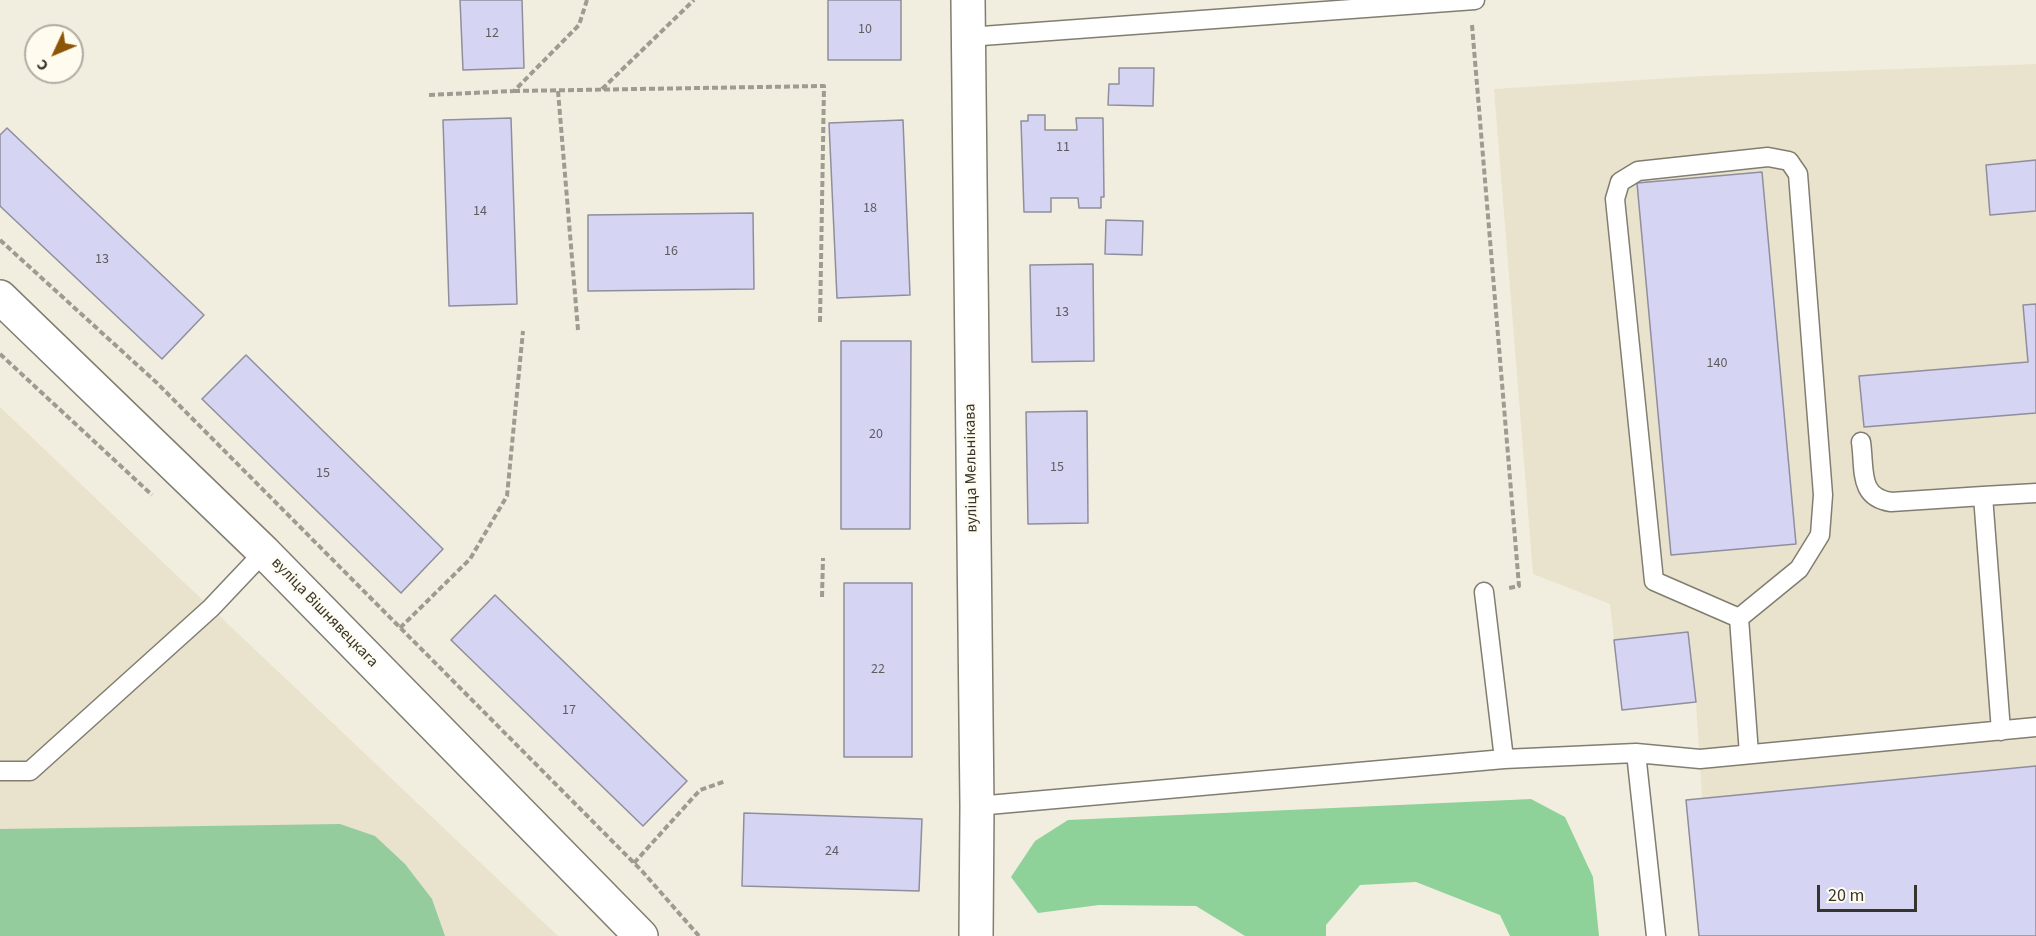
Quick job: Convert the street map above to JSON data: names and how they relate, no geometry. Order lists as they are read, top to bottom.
{
  "streets": {
    "street": ["вуліца Мельнікава", "вуліца Вішнявецкага"]
  },
  "house_numbers": [
    "10",
    "12",
    "11",
    "18",
    "14",
    "16",
    "13",
    "13",
    "140",
    "20",
    "15",
    "15",
    "22",
    "17",
    "24"
  ],
  "scale_bar": "20 m",
  "north": "bottom left"
}
